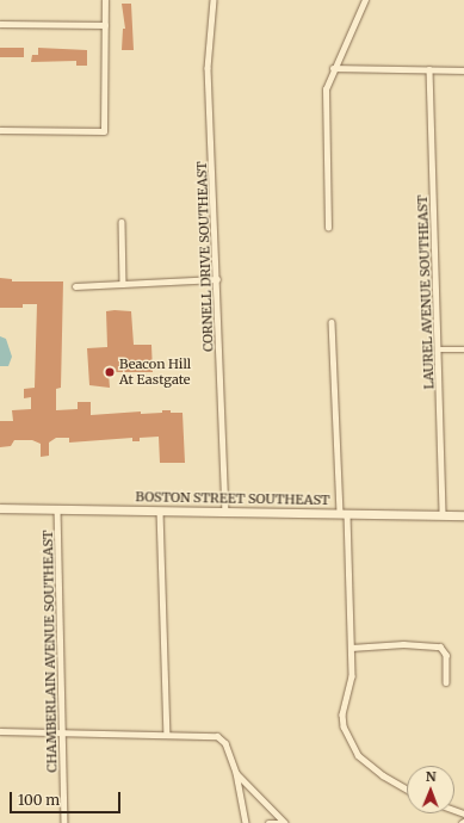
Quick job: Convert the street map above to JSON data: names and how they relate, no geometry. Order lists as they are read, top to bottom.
{
  "streets": {
    "street": [
      "CORNELL DRIVE SOUTHEAST",
      "LAUREL AVENUE SOUTHEAST",
      "BOSTON STREET SOUTHEAST",
      "CHAMBERLAIN AVENUE SOUTHEAST"
    ]
  },
  "crossings": [
    ["CORNELL DRIVE SOUTHEAST", "BOSTON STREET SOUTHEAST"],
    ["LAUREL AVENUE SOUTHEAST", "BOSTON STREET SOUTHEAST"],
    ["BOSTON STREET SOUTHEAST", "CHAMBERLAIN AVENUE SOUTHEAST"]
  ],
  "places": ["Beacon Hill At Eastgate"],
  "scale_bar": "100 m",
  "north": "top"
}
